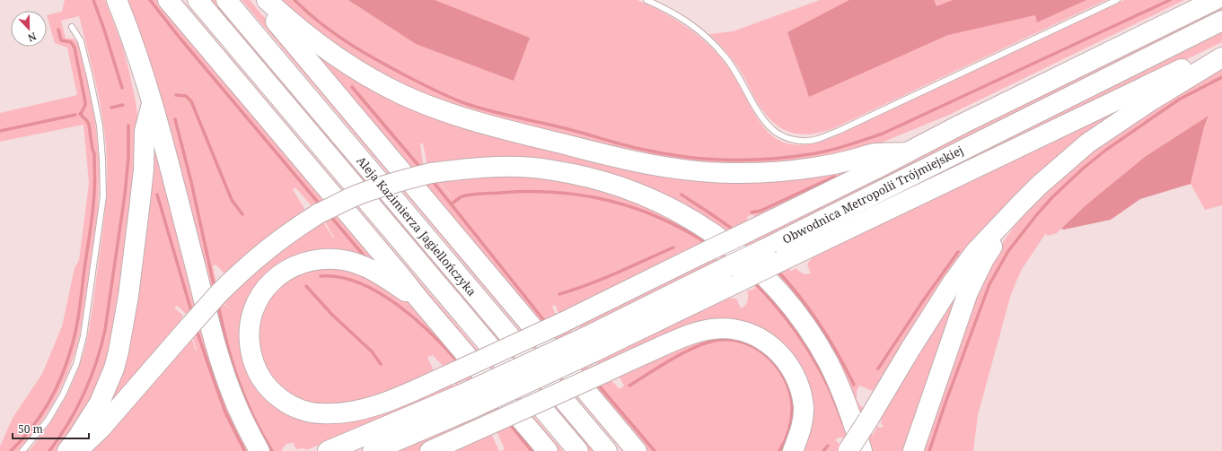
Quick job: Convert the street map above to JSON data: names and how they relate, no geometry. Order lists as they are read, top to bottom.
{
  "streets": {
    "highway": ["Obwodnica Metropolii Trójmiejskiej", "Aleja Kazimierza Jagiellończyka"]
  },
  "scale_bar": "50 m",
  "north": "bottom"
}
